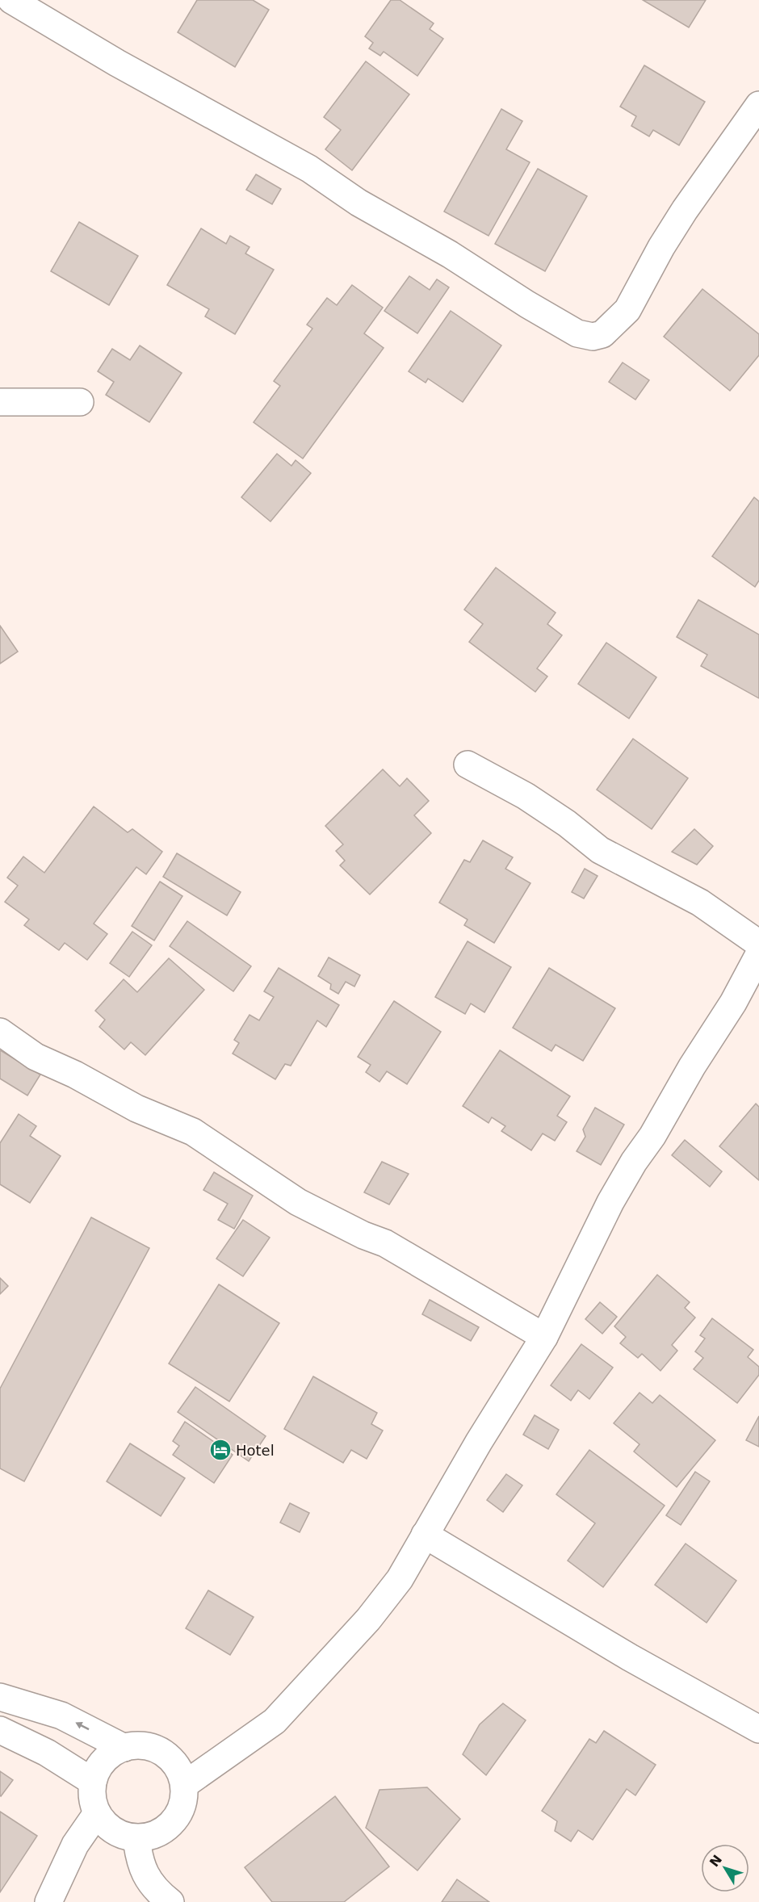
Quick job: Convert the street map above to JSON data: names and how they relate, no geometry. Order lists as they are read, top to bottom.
{
  "places": {
    "hotel": ["Hotel"]
  },
  "north": "top left"
}
